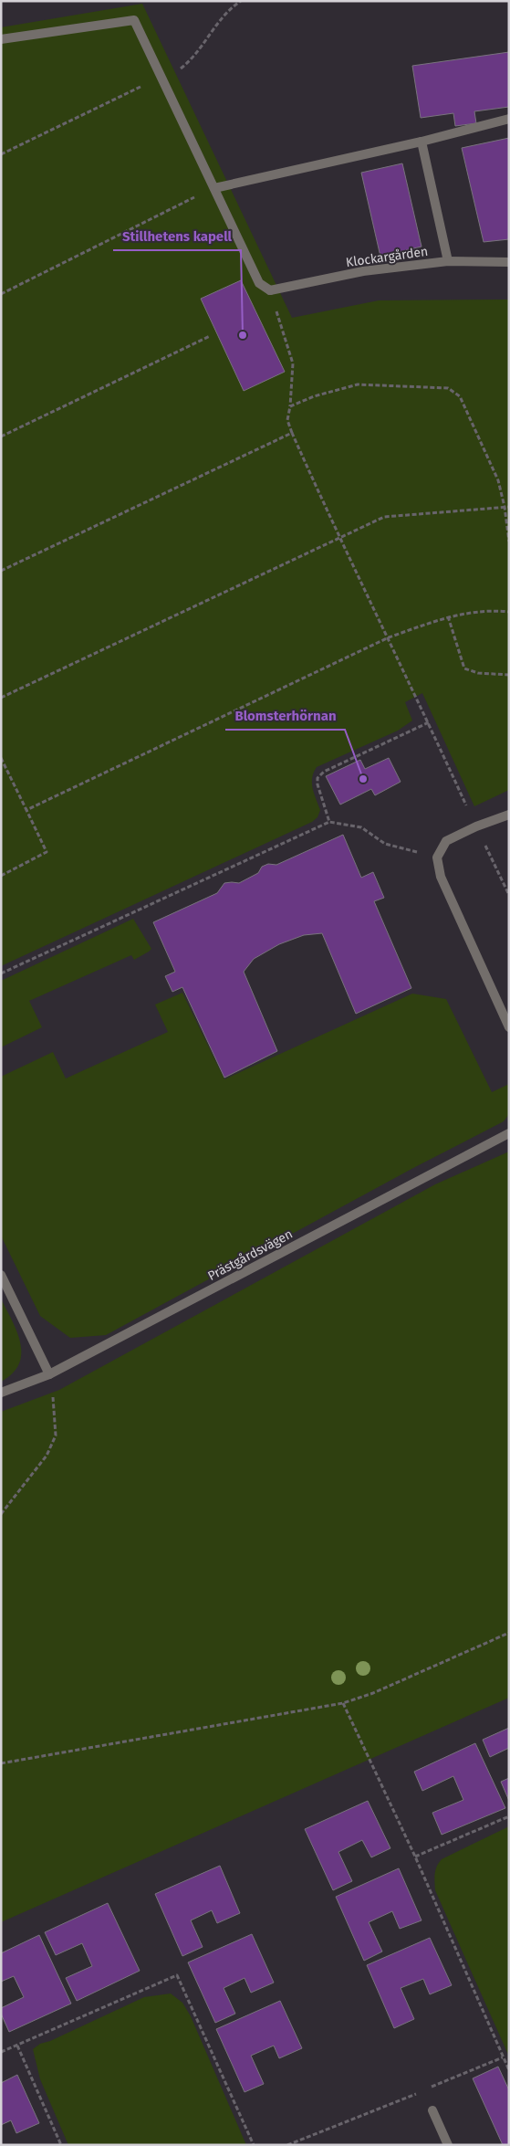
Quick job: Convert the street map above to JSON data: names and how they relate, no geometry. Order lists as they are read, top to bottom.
{
  "streets": {
    "street": ["Klockargården", "Prästgårdsvägen"]
  },
  "places": ["Stillhetens kapell", "Blomsterhörnan"]
}
